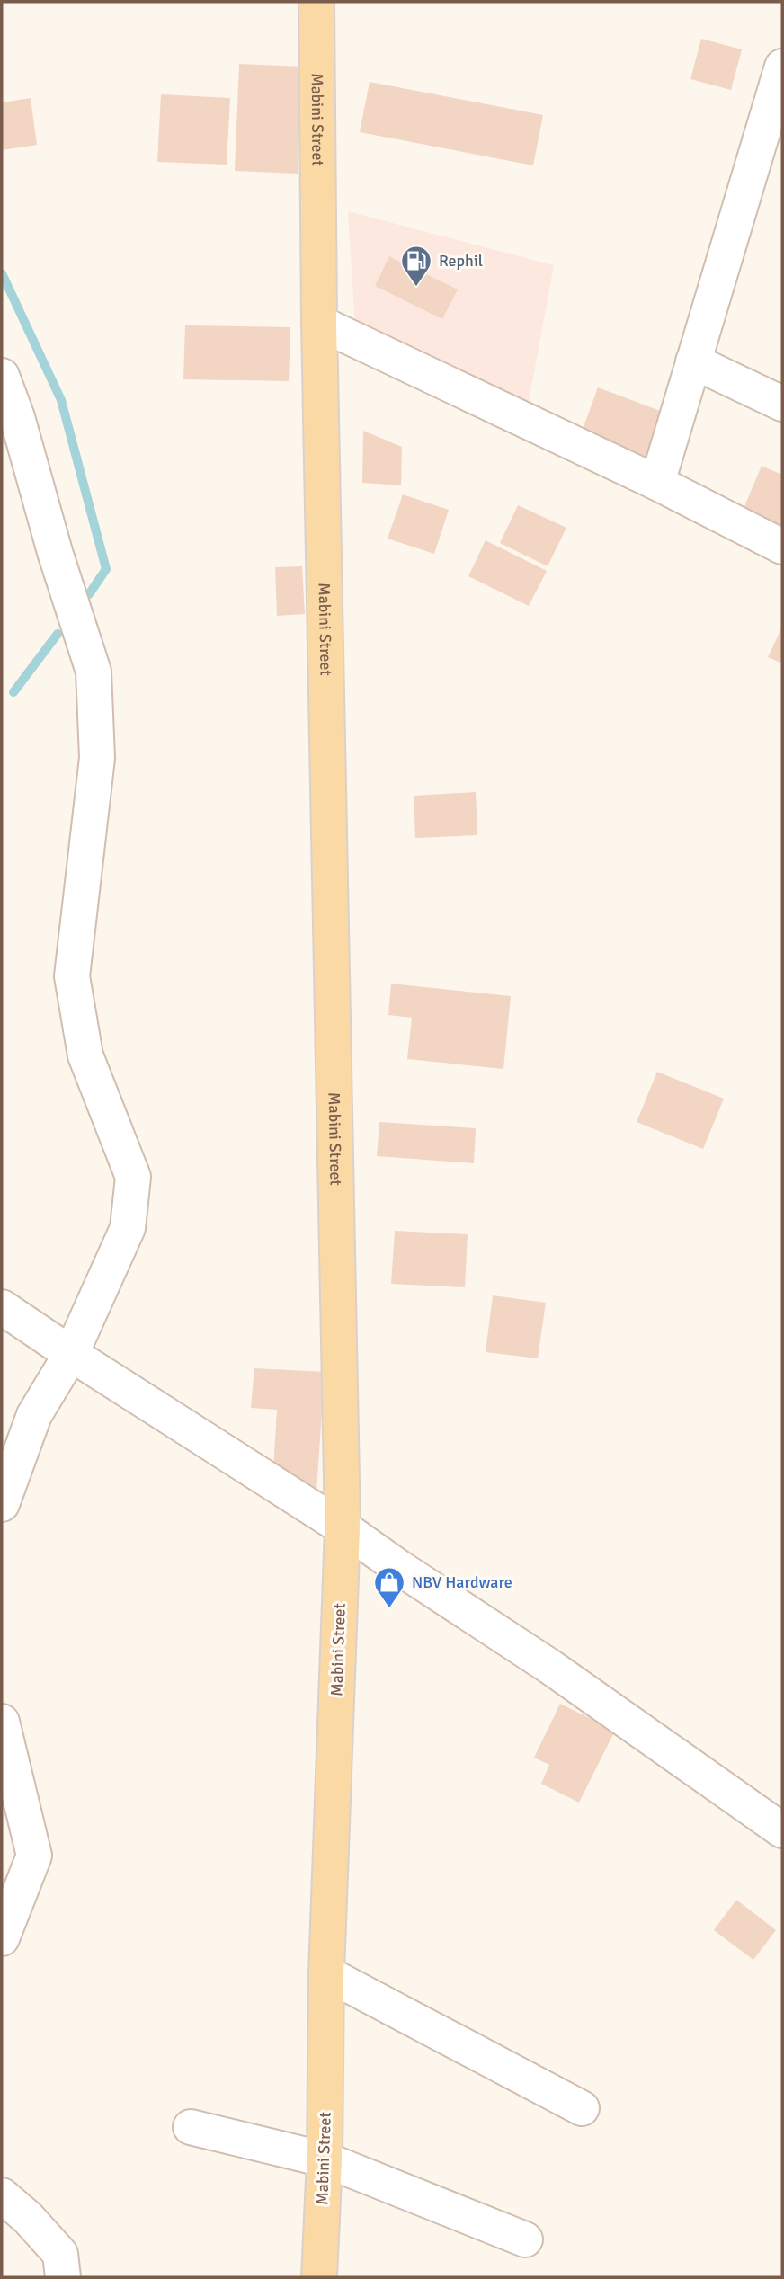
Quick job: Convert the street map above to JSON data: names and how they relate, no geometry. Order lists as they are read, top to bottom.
{
  "streets": {
    "main road": ["Mabini Street"]
  },
  "places": {
    "fuel station": ["Rephil"],
    "shop": ["NBV Hardware"]
  }
}
